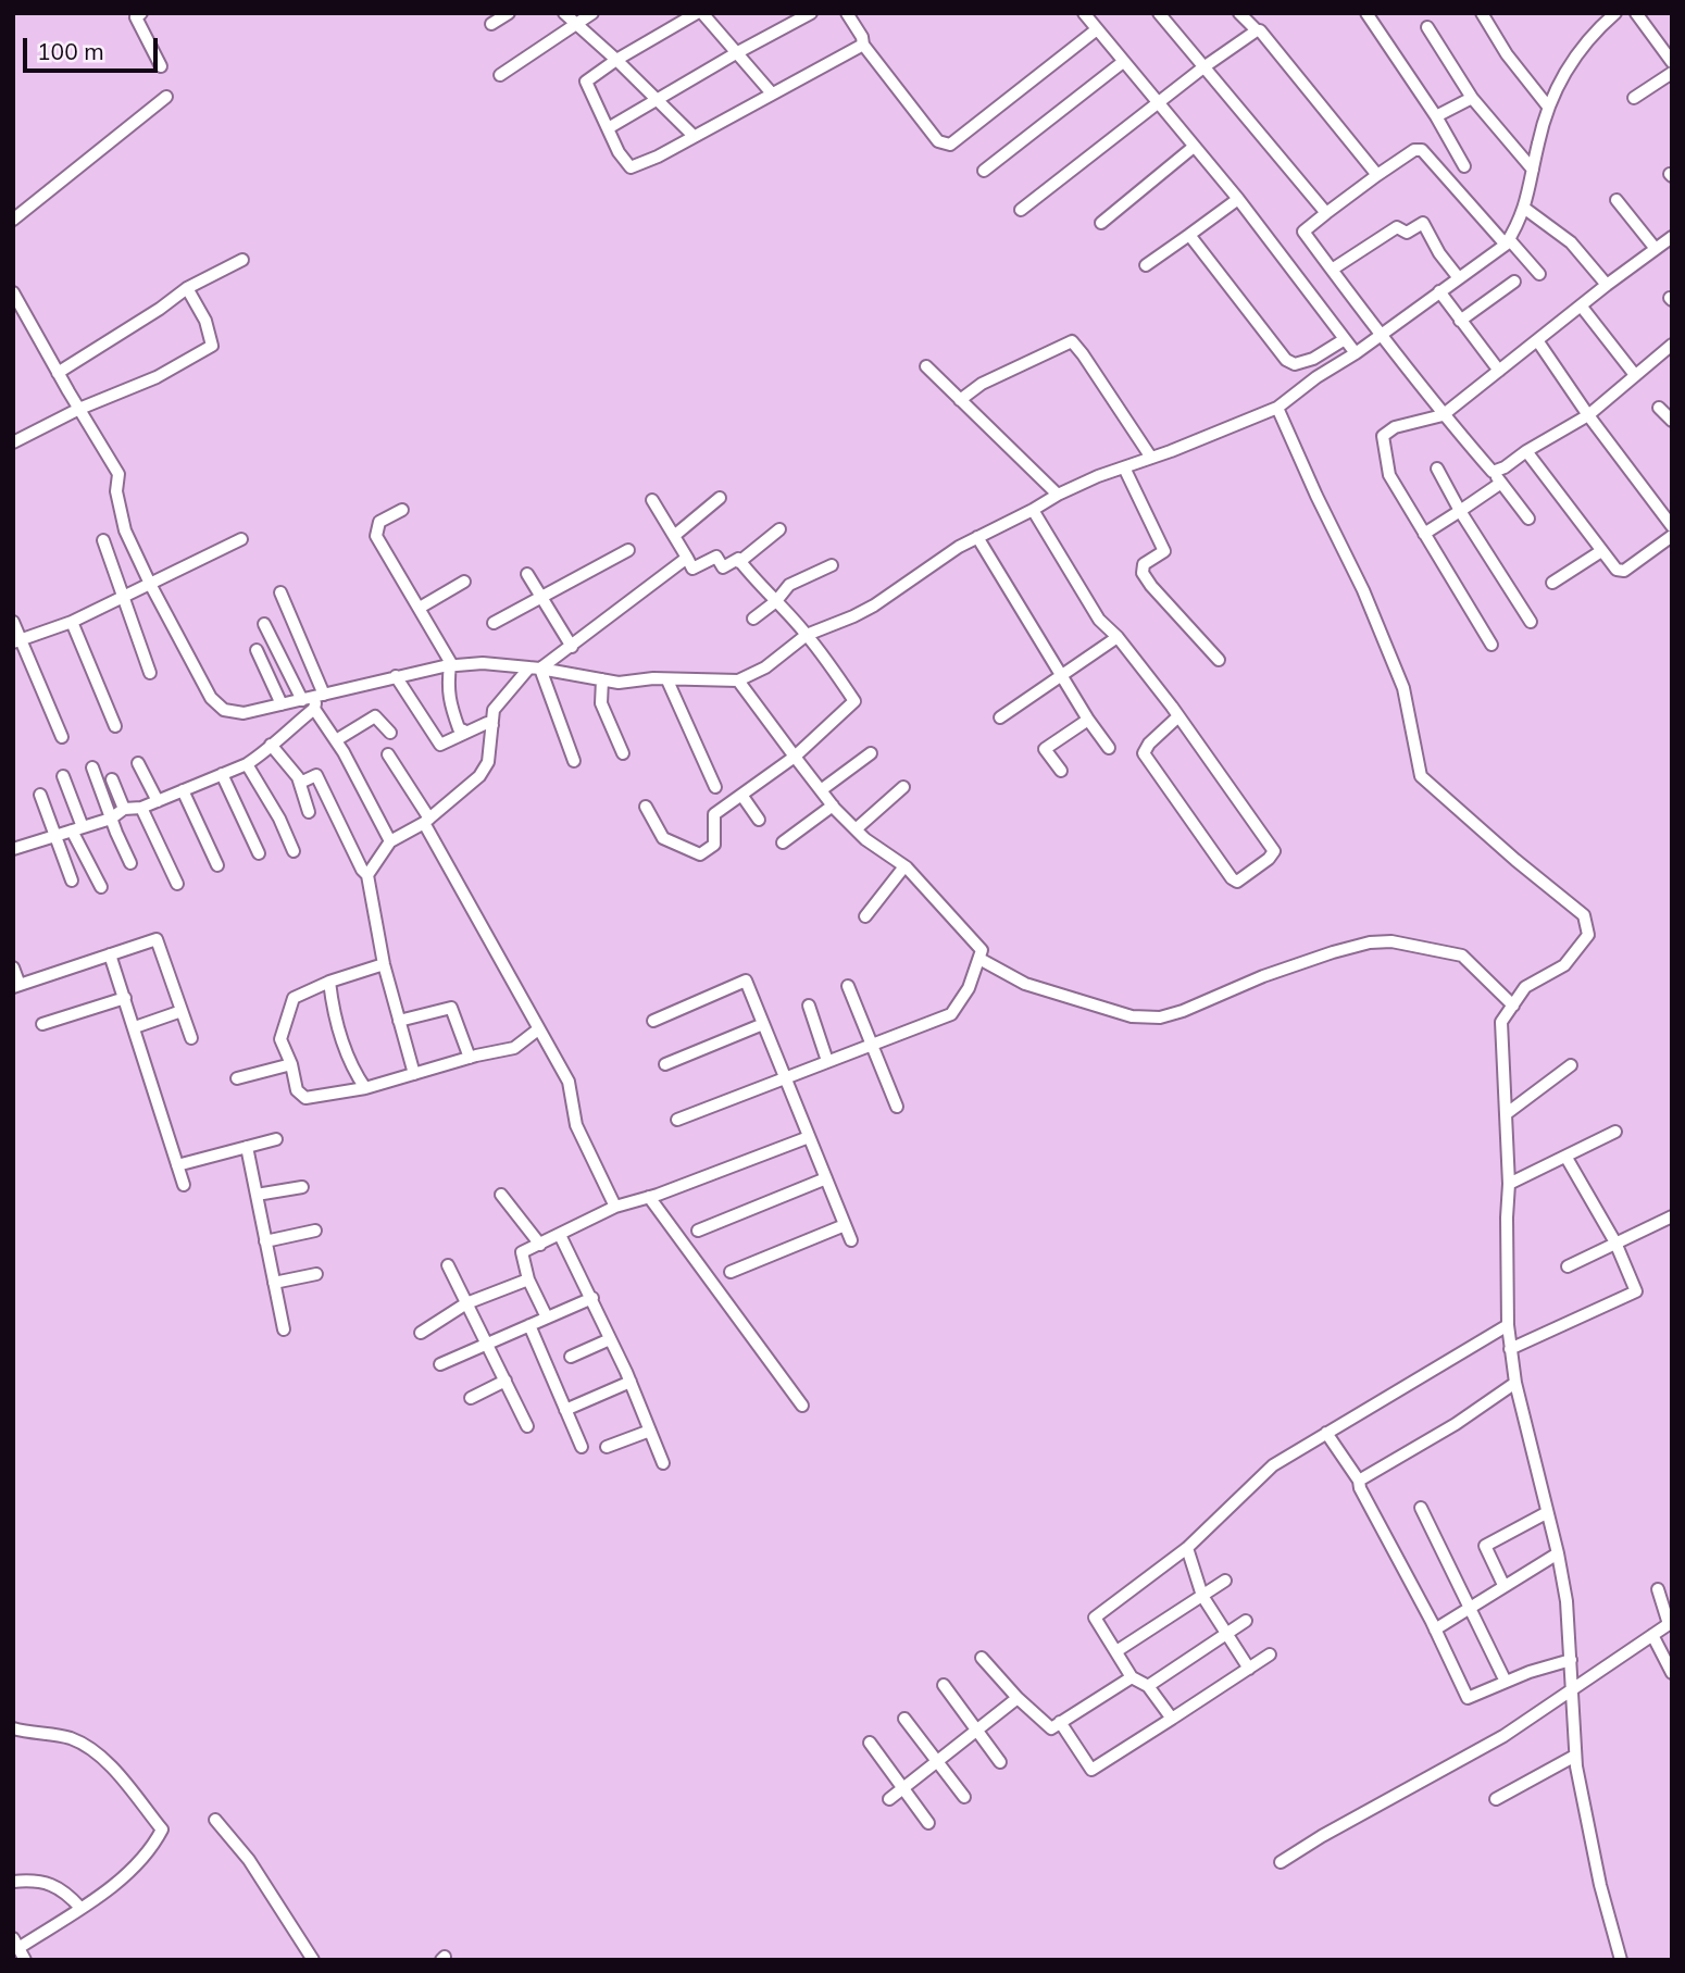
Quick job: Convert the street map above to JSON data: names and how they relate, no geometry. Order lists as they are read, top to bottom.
{
  "scale_bar": "100 m"
}
